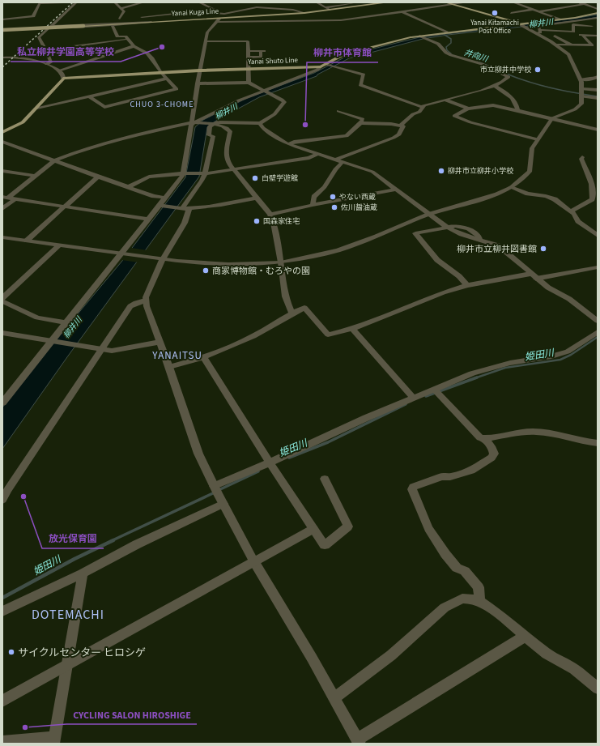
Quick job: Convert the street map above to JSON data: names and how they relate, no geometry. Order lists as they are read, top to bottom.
{
  "streets": {
    "main road": ["Yanai Kuga Line", "Yanai Shuto Line"]
  },
  "districts": ["CHUO 3-CHOME", "YANAITSU", "DOTEMACHI"],
  "water": ["柳井川", "井向川", "姫田川"],
  "places": [
    "Yanai Kitamachi Post Office",
    "私立柳井学園高等学校",
    "市立柳井中学校",
    "柳井市体育館",
    "柳井市立柳井小学校",
    "白壁学遊館",
    "やない西蔵",
    "佐川醤油蔵",
    "国森家住宅",
    "柳井市立柳井図書館",
    "商家博物館・むろやの園",
    "放光保育園",
    "サイクルセンター ヒロシゲ",
    "CYCLING SALON HIROSHIGE"
  ]
}
